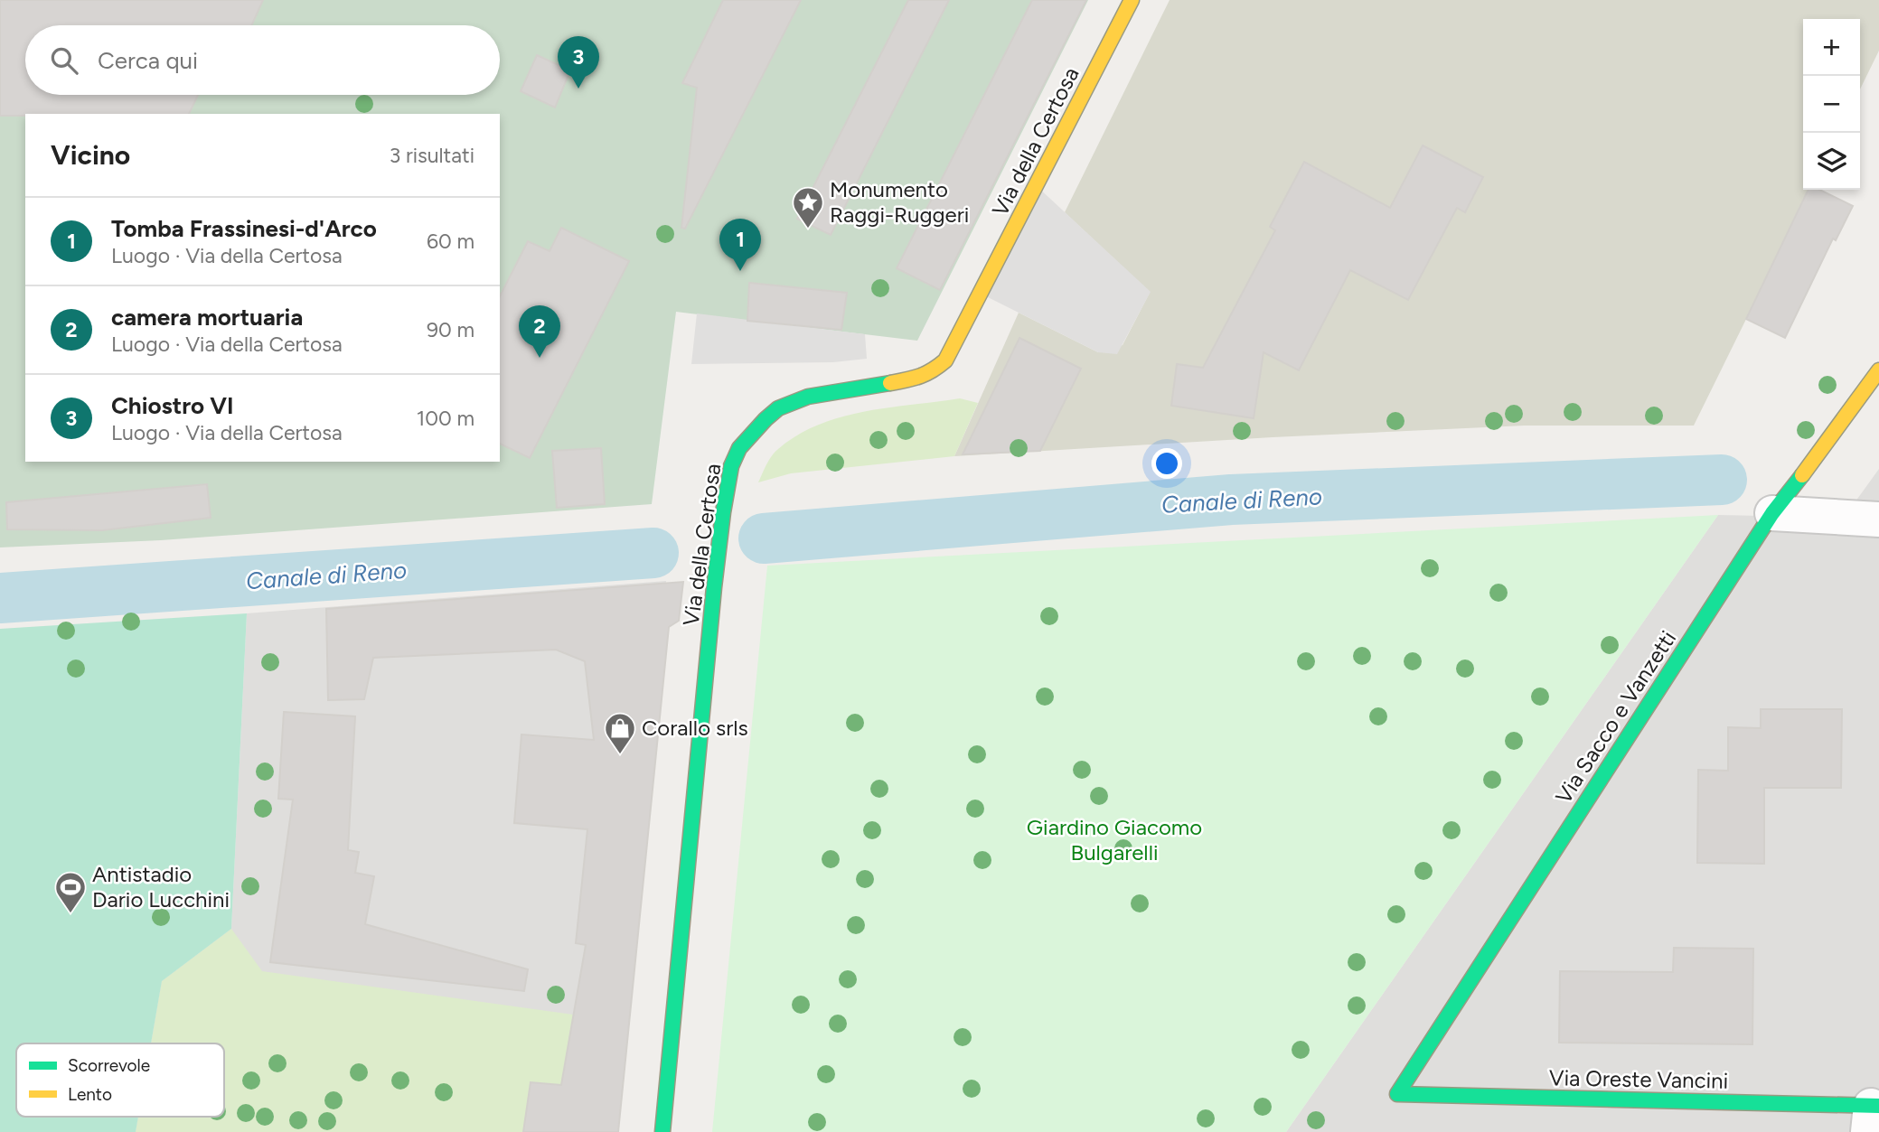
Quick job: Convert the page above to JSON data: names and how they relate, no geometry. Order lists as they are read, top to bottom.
{
  "streets": {
    "street": ["Via della Certosa", "Via Sacco e Vanzetti", "Via Oreste Vancini"]
  },
  "crossings": [
    ["Via Sacco e Vanzetti", "Via Oreste Vancini"]
  ],
  "water": ["Canale di Reno"],
  "parks": ["Giardino Giacomo Bulgarelli"],
  "places": {
    "place": ["Monumento Raggi-Ruggeri"],
    "shop": ["Corallo srls"],
    "sports": ["Antistadio Dario Lucchini"]
  },
  "legend": ["Scorrevole", "Lento"],
  "page": {
    "map_buttons": ["+", "−"],
    "search": "Cerca qui",
    "pins": ["3", "1", "2"],
    "heading": ["Vicino", "3 risultati"],
    "list": [
      {
        "mark": "1",
        "name": "Tomba Frassinesi-d'Arco",
        "note": "Luogo · Via della Certosa",
        "value": "60 m"
      },
      {
        "mark": "2",
        "name": "camera mortuaria",
        "note": "Luogo · Via della Certosa",
        "value": "90 m"
      },
      {
        "mark": "3",
        "name": "Chiostro VI",
        "note": "Luogo · Via della Certosa",
        "value": "100 m"
      }
    ]
  }
}
